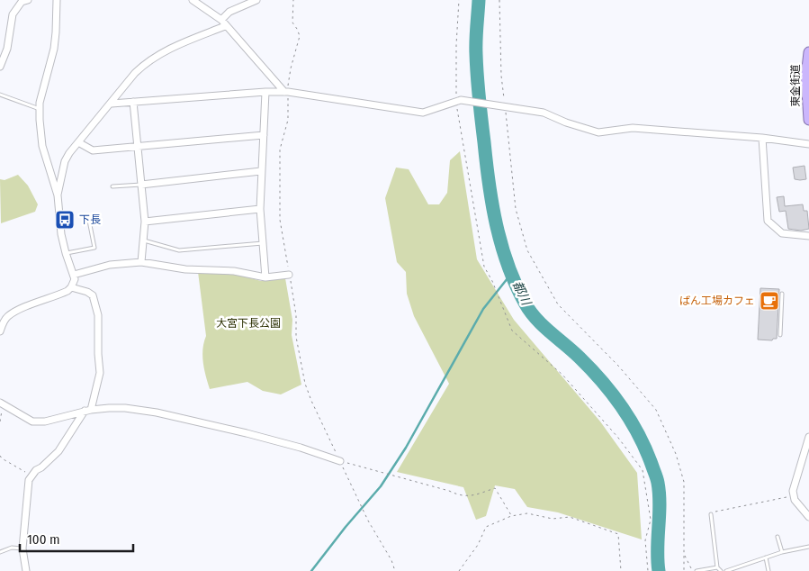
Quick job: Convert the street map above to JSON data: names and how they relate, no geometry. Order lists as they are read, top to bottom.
{
  "streets": {
    "highway": ["東金街道"]
  },
  "water": ["都川"],
  "parks": ["大宮下長公園"],
  "places": {
    "bus stop": ["下長"],
    "cafe": ["ばん工場カフェ"]
  },
  "scale_bar": "100 m"
}
